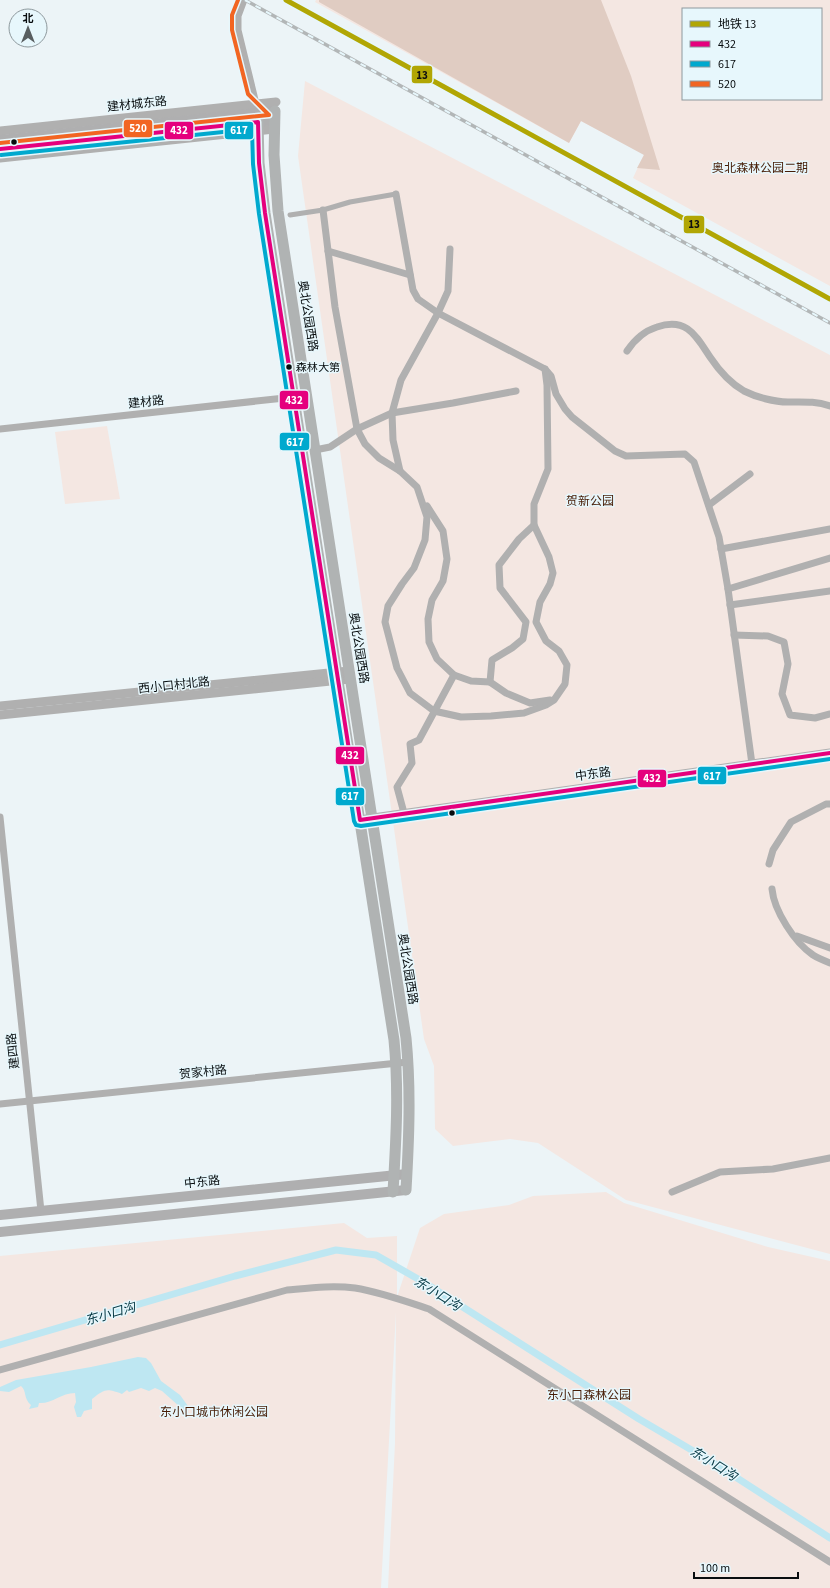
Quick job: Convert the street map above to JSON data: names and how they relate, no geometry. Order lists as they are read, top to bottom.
{
  "streets": {
    "main road": ["建材城东路", "奥北公园西路", "中东路"],
    "street": [
      "建材路",
      "西小口村北路",
      "建四路",
      "贺家村路"
    ]
  },
  "crossings": [
    ["建材城东路", "奥北公园西路"],
    ["奥北公园西路", "建材路"],
    ["奥北公园西路", "西小口村北路"],
    ["奥北公园西路", "中东路"],
    ["奥北公园西路", "贺家村路"],
    ["中东路", "建四路"],
    ["建四路", "贺家村路"]
  ],
  "water": ["东小口沟"],
  "parks": [
    "奥北森林公园二期",
    "贺新公园",
    "东小口森林公园",
    "东小口城市休闲公园"
  ],
  "places": ["森林大第"],
  "lines": [
    "metro line 13",
    "transit line 520",
    "transit line 432",
    "transit line 617"
  ],
  "legend": [
    "地铁 13",
    "432",
    "617",
    "520"
  ],
  "scale_bar": "100 m",
  "north": "top"
}
